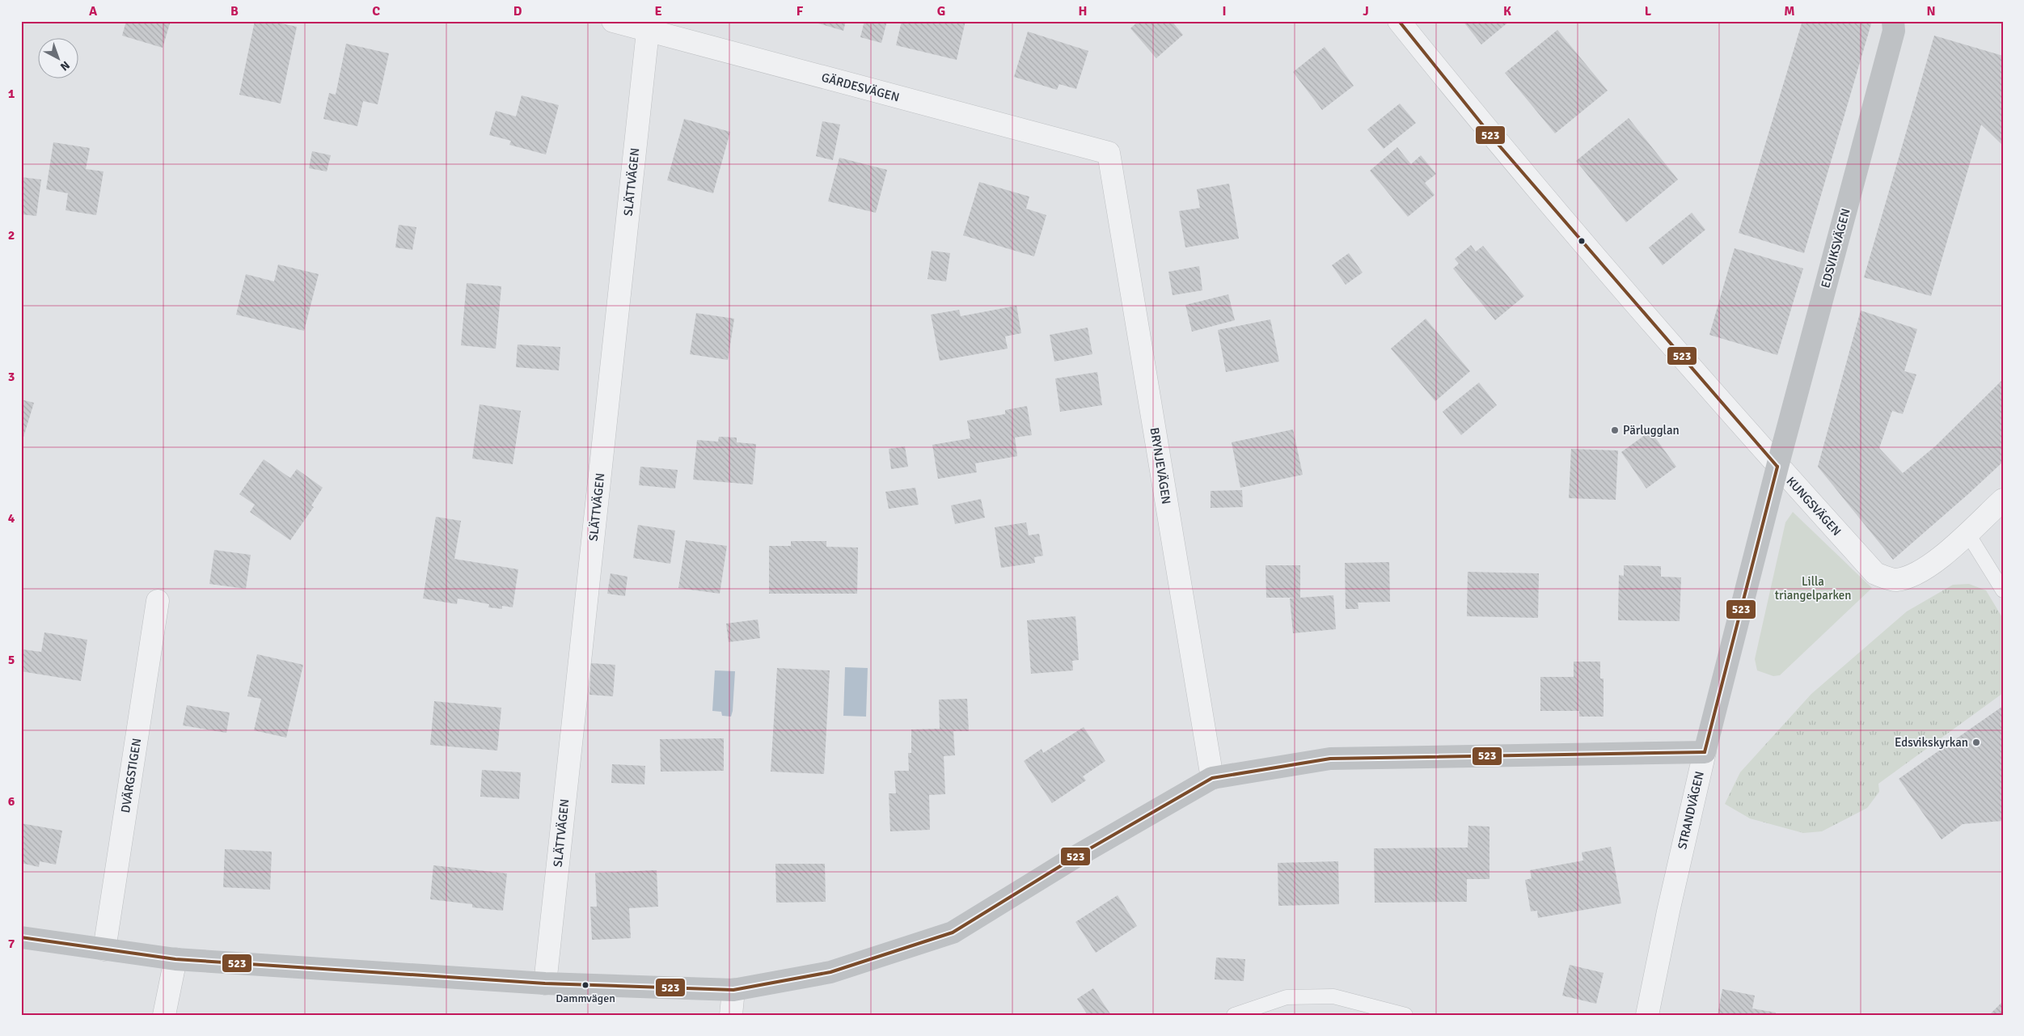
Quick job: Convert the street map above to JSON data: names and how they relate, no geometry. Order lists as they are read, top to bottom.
{
  "streets": {
    "street": [
      "GÄRDESVÄGEN",
      "SLÄTTVÄGEN",
      "EDSVIKSVÄGEN",
      "BRYNJEVÄGEN",
      "KUNGSVÄGEN",
      "DVÄRGSTIGEN",
      "STRANDVÄGEN"
    ]
  },
  "crossings": [
    ["GÄRDESVÄGEN", "SLÄTTVÄGEN"],
    ["GÄRDESVÄGEN", "BRYNJEVÄGEN"],
    ["EDSVIKSVÄGEN", "KUNGSVÄGEN"],
    ["EDSVIKSVÄGEN", "STRANDVÄGEN"],
    ["KUNGSVÄGEN", "STRANDVÄGEN"]
  ],
  "parks": ["Lilla triangelparken"],
  "places": ["Pärlugglan", "Edsvikskyrkan", "Dammvägen"],
  "lines": ["transit line 523"],
  "north": "bottom right",
  "grid": {
    "columns": [
      "A",
      "B",
      "C",
      "D",
      "E",
      "F",
      "G",
      "H",
      "I",
      "J",
      "K",
      "L",
      "M",
      "N"
    ],
    "rows": [
      "1",
      "2",
      "3",
      "4",
      "5",
      "6",
      "7"
    ]
  }
}
